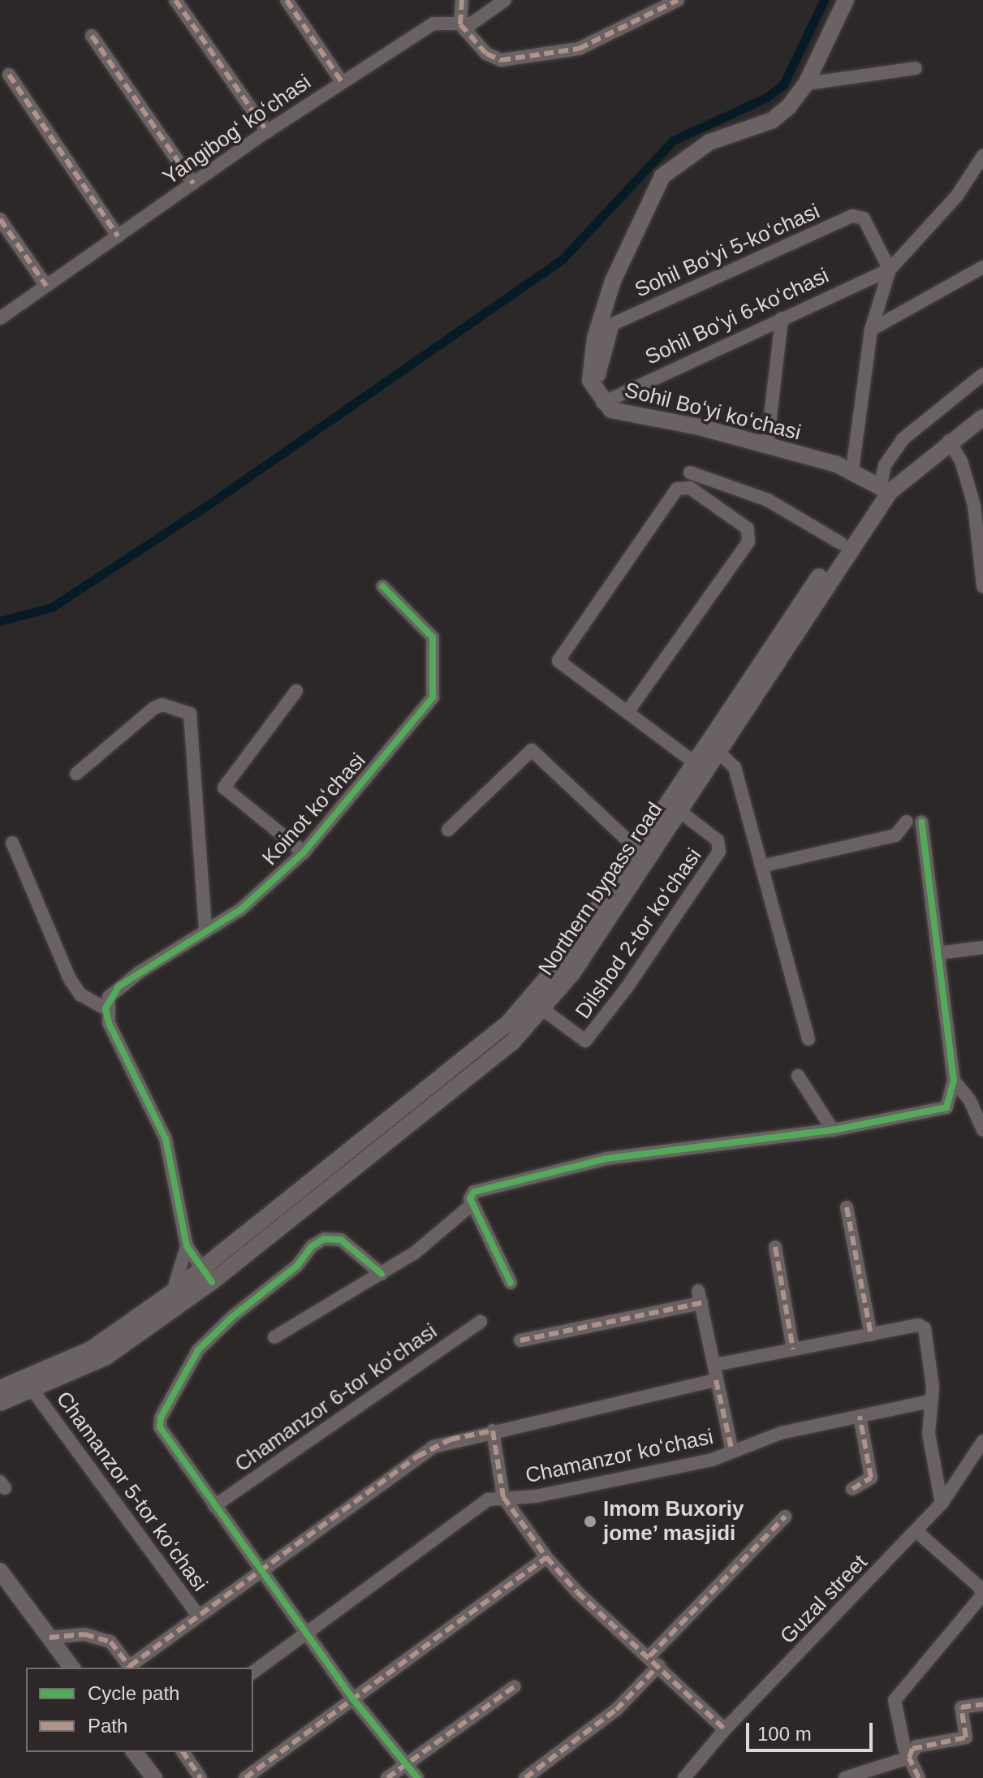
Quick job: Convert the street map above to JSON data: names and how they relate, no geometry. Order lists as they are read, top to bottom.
{
  "streets": {
    "main road": ["Sohil Boʻyi koʻchasi", "Northern bypass road"],
    "street": [
      "Yangibogʻ koʻchasi",
      "Sohil Boʻyi 5-koʻchasi",
      "Sohil Boʻyi 6-koʻchasi",
      "Koinot koʻchasi",
      "Dilshod 2-tor koʻchasi",
      "Chamanzor 6-tor koʻchasi",
      "Chamanzor koʻchasi",
      "Chamanzor 5-tor koʻchasi",
      "Guzal street"
    ]
  },
  "crossings": [
    ["Sohil Boʻyi 5-koʻchasi", "Sohil Boʻyi 6-koʻchasi"],
    ["Sohil Boʻyi 5-koʻchasi", "Sohil Boʻyi koʻchasi"],
    ["Sohil Boʻyi 6-koʻchasi", "Sohil Boʻyi koʻchasi"],
    ["Sohil Boʻyi koʻchasi", "Northern bypass road"],
    ["Northern bypass road", "Dilshod 2-tor koʻchasi"],
    ["Northern bypass road", "Chamanzor 5-tor koʻchasi"],
    ["Chamanzor koʻchasi", "Chamanzor 5-tor koʻchasi"],
    ["Chamanzor koʻchasi", "Guzal street"]
  ],
  "places": ["Imom Buxoriy jome’ masjidi"],
  "legend": ["Cycle path", "Path"],
  "scale_bar": "100 m"
}
